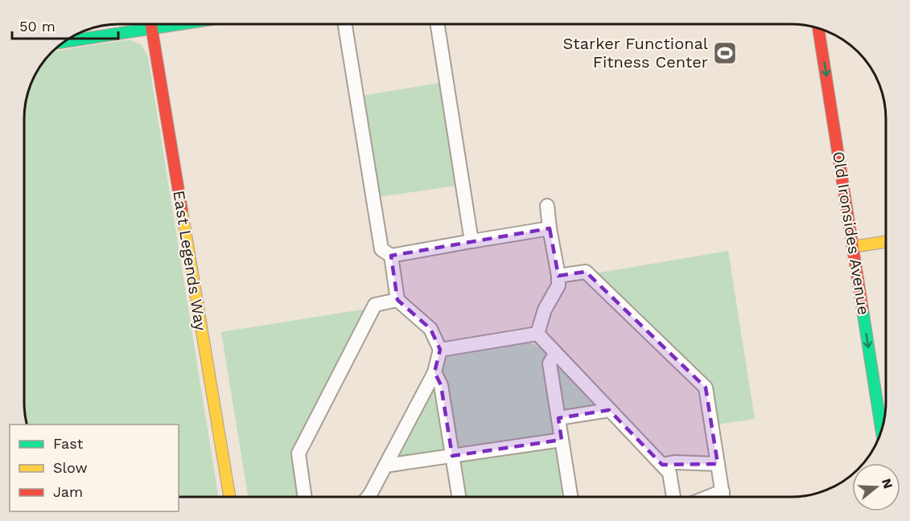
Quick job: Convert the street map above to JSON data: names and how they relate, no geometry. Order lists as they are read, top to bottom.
{
  "streets": {
    "street": ["Old Ironsides Avenue", "East Legends Way"]
  },
  "one_way": ["Old Ironsides Avenue"],
  "places": {
    "sports": ["Starker Functional Fitness Center"]
  },
  "legend": ["Fast", "Slow", "Jam"],
  "scale_bar": "50 m",
  "north": "right"
}
